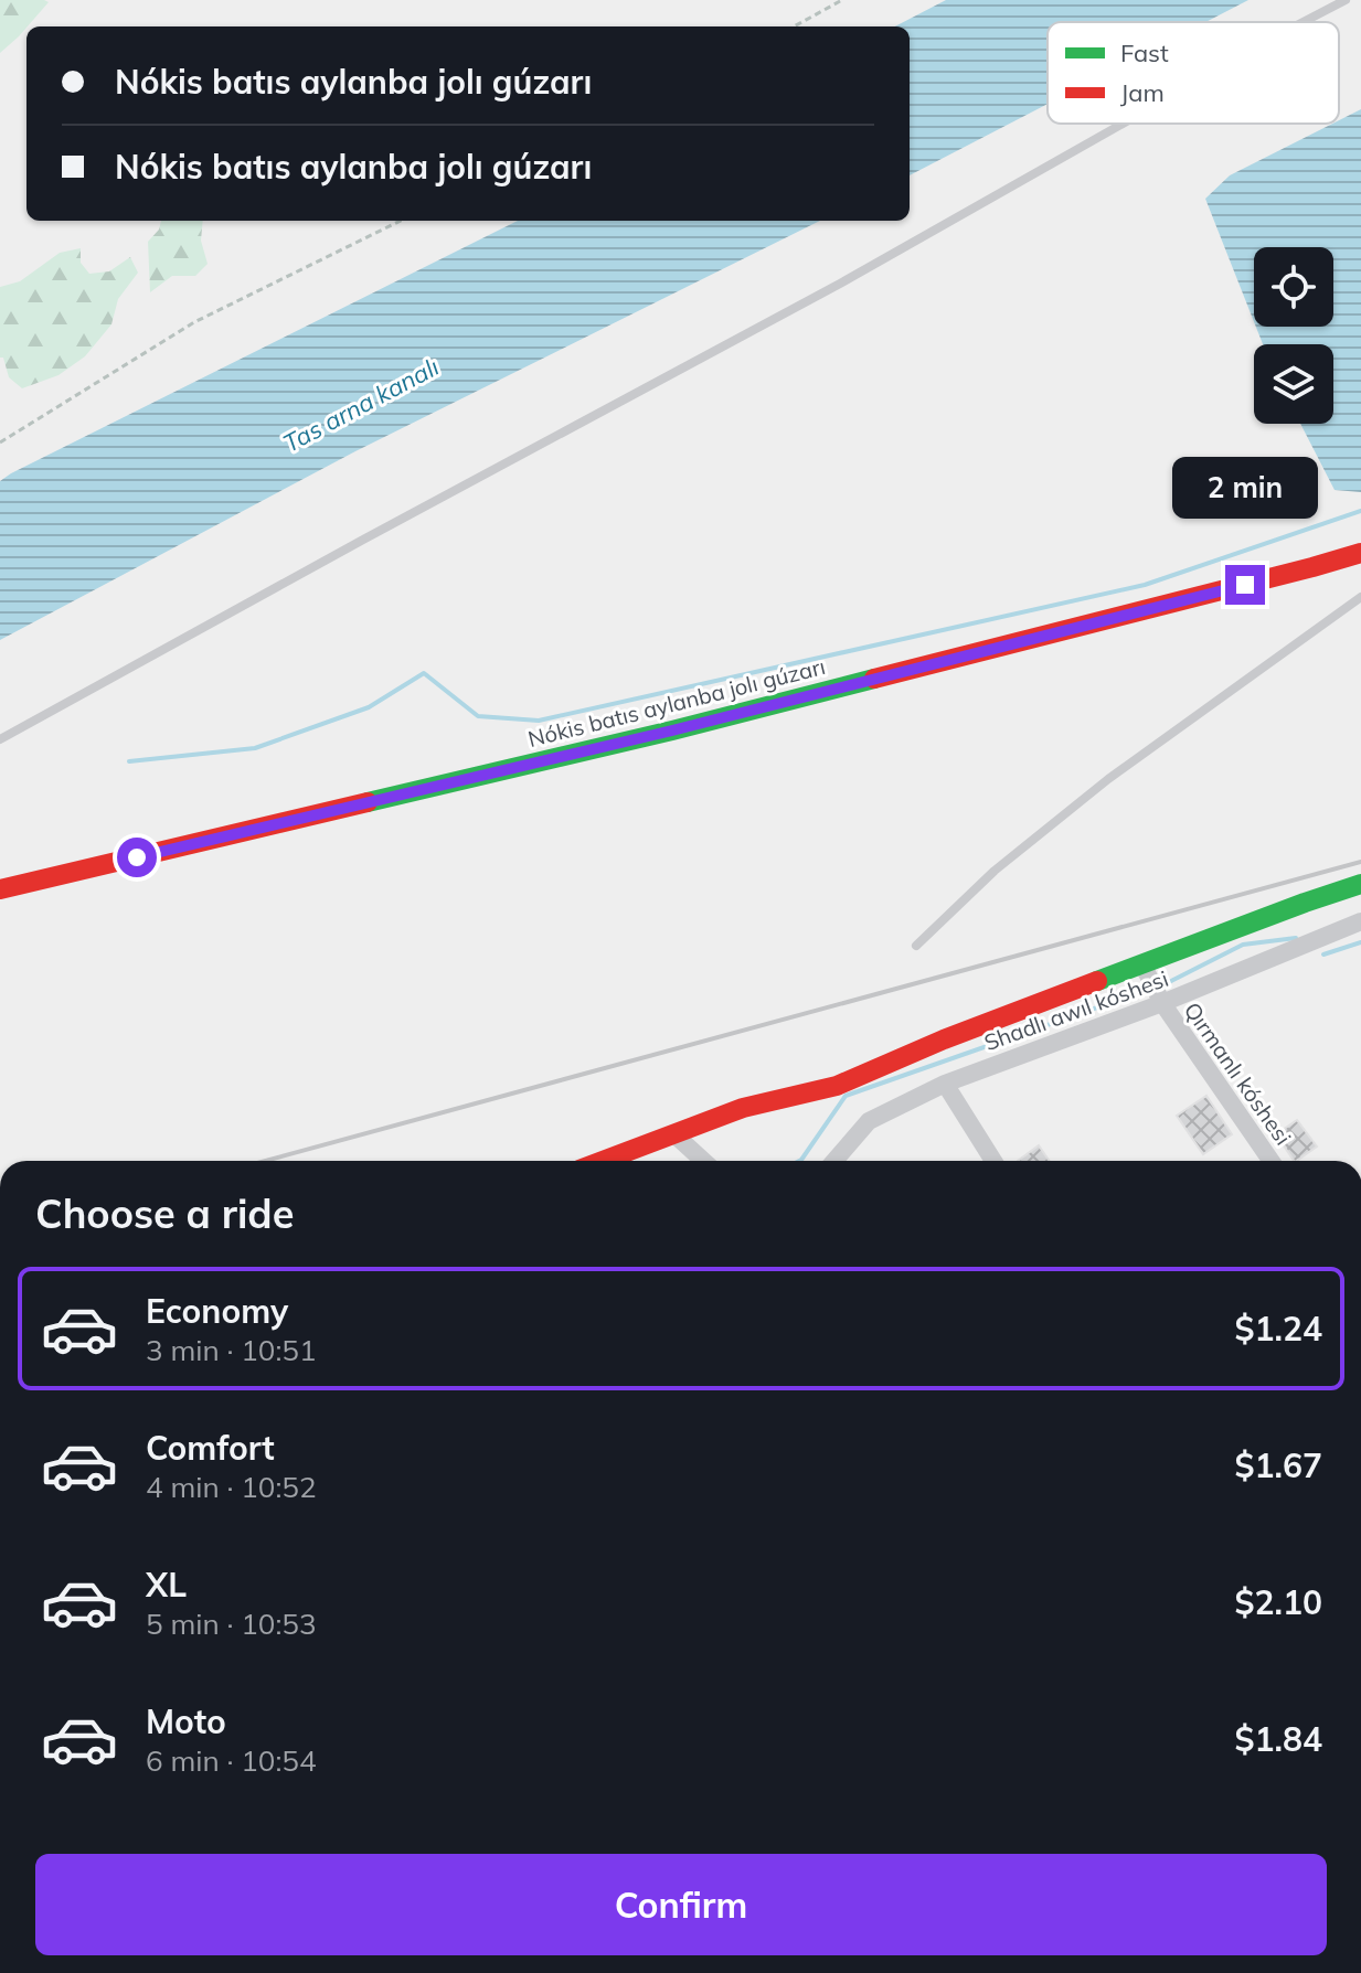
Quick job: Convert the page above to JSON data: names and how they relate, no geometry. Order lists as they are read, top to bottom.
{
  "streets": {
    "main road": ["Nókis batıs aylanba jolı gúzarı"],
    "street": ["Shadlı awıl kóshesi", "Qırmanlı kóshesi"]
  },
  "crossings": [
    ["Shadlı awıl kóshesi", "Qırmanlı kóshesi"]
  ],
  "water": ["Tas arna kanalı"],
  "legend": ["Fast", "Jam"],
  "page": {
    "banner": ["Nókis batıs aylanba jolı gúzarı", "Nókis batıs aylanba jolı gúzarı"],
    "bubble": "2 min",
    "heading": "Choose a ride",
    "list": [
      {
        "name": "Economy",
        "note": "3 min · 10:51",
        "value": "$1.24"
      },
      {
        "name": "Comfort",
        "note": "4 min · 10:52",
        "value": "$1.67"
      },
      {
        "name": "XL",
        "note": "5 min · 10:53",
        "value": "$2.10"
      },
      {
        "name": "Moto",
        "note": "6 min · 10:54",
        "value": "$1.84"
      }
    ],
    "buttons": "Confirm"
  }
}
